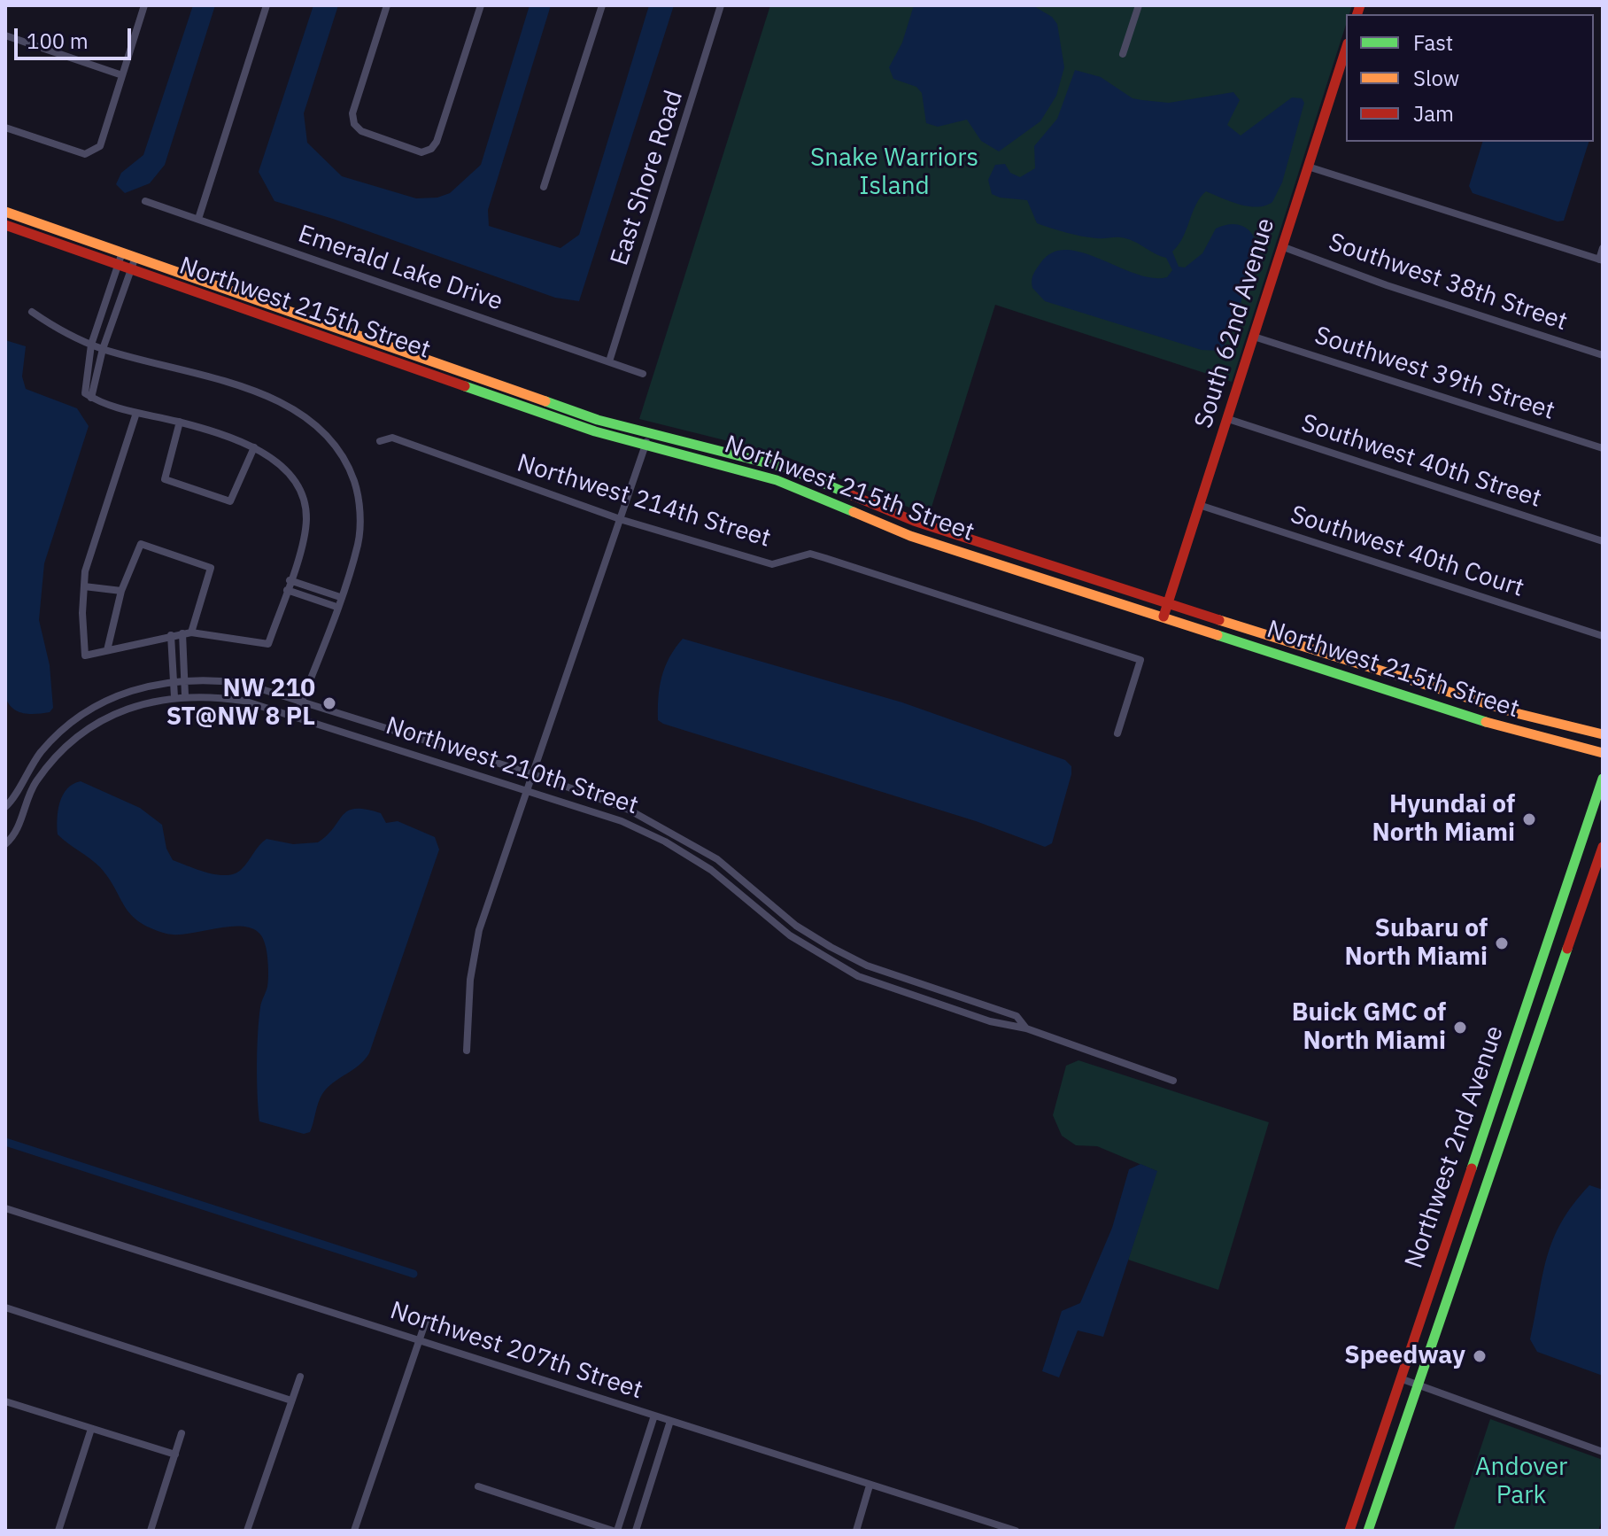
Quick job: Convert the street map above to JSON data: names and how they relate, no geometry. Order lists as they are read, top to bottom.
{
  "streets": {
    "main road": ["Northwest 215th Street", "South 62nd Avenue", "Northwest 2nd Avenue"],
    "street": [
      "East Shore Road",
      "Emerald Lake Drive",
      "Southwest 38th Street",
      "Southwest 39th Street",
      "Southwest 40th Street",
      "Northwest 214th Street",
      "Southwest 40th Court",
      "Northwest 210th Street",
      "Northwest 207th Street"
    ]
  },
  "crossings": [
    ["East Shore Road", "Emerald Lake Drive"],
    ["Southwest 38th Street", "South 62nd Avenue"],
    ["Northwest 215th Street", "South 62nd Avenue"],
    ["South 62nd Avenue", "Southwest 39th Street"],
    ["South 62nd Avenue", "Southwest 40th Street"],
    ["South 62nd Avenue", "Southwest 40th Court"]
  ],
  "parks": ["Snake Warriors Island", "Andover Park"],
  "places": [
    "NW 210 ST@NW 8 PL",
    "Hyundai of North Miami",
    "Subaru of North Miami",
    "Buick GMC of North Miami",
    "Speedway"
  ],
  "legend": ["Fast", "Slow", "Jam"],
  "scale_bar": "100 m"
}
